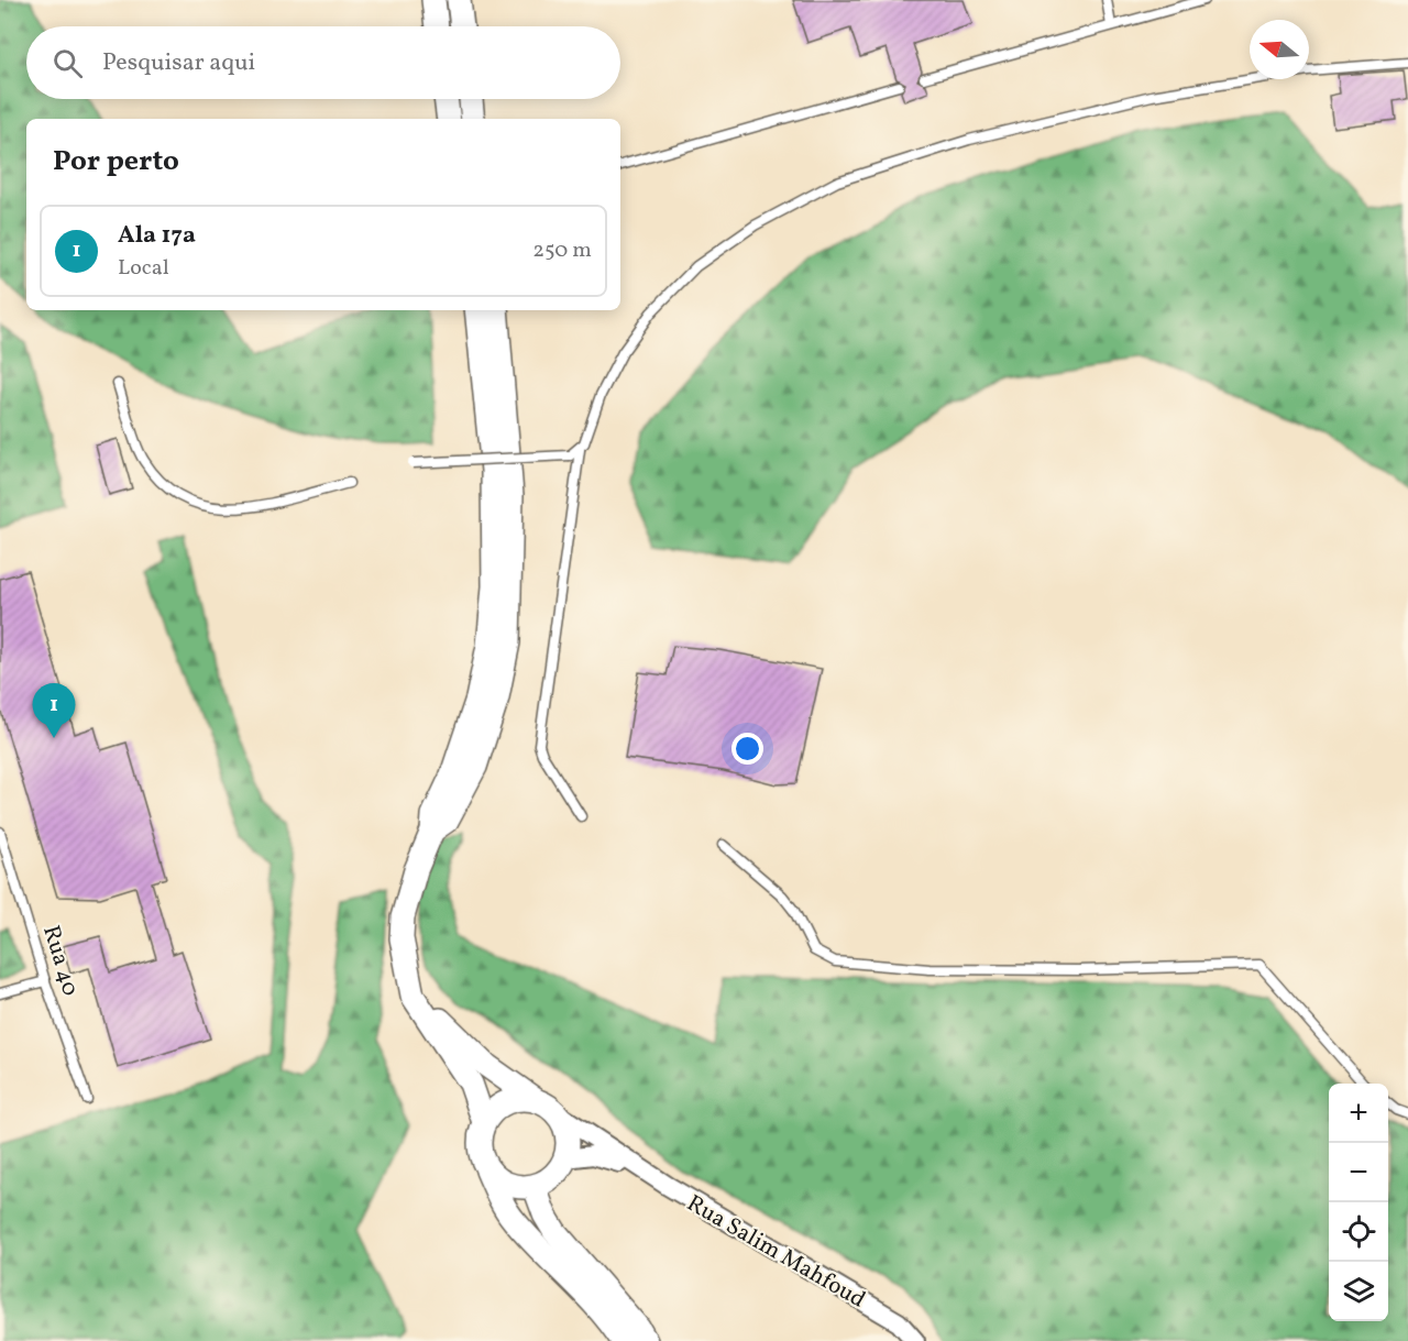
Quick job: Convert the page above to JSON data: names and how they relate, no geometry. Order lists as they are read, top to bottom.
{
  "streets": {
    "street": ["Rua Salim Mahfoud"],
    "lane": ["Rua 40"]
  },
  "north": "left",
  "page": {
    "search": "Pesquisar aqui",
    "heading": "Por perto",
    "list": [
      {
        "mark": "1",
        "name": "Ala 17a",
        "note": "Local",
        "value": "250 m"
      }
    ],
    "pins": "1",
    "map_buttons": ["+", "−"]
  }
}
